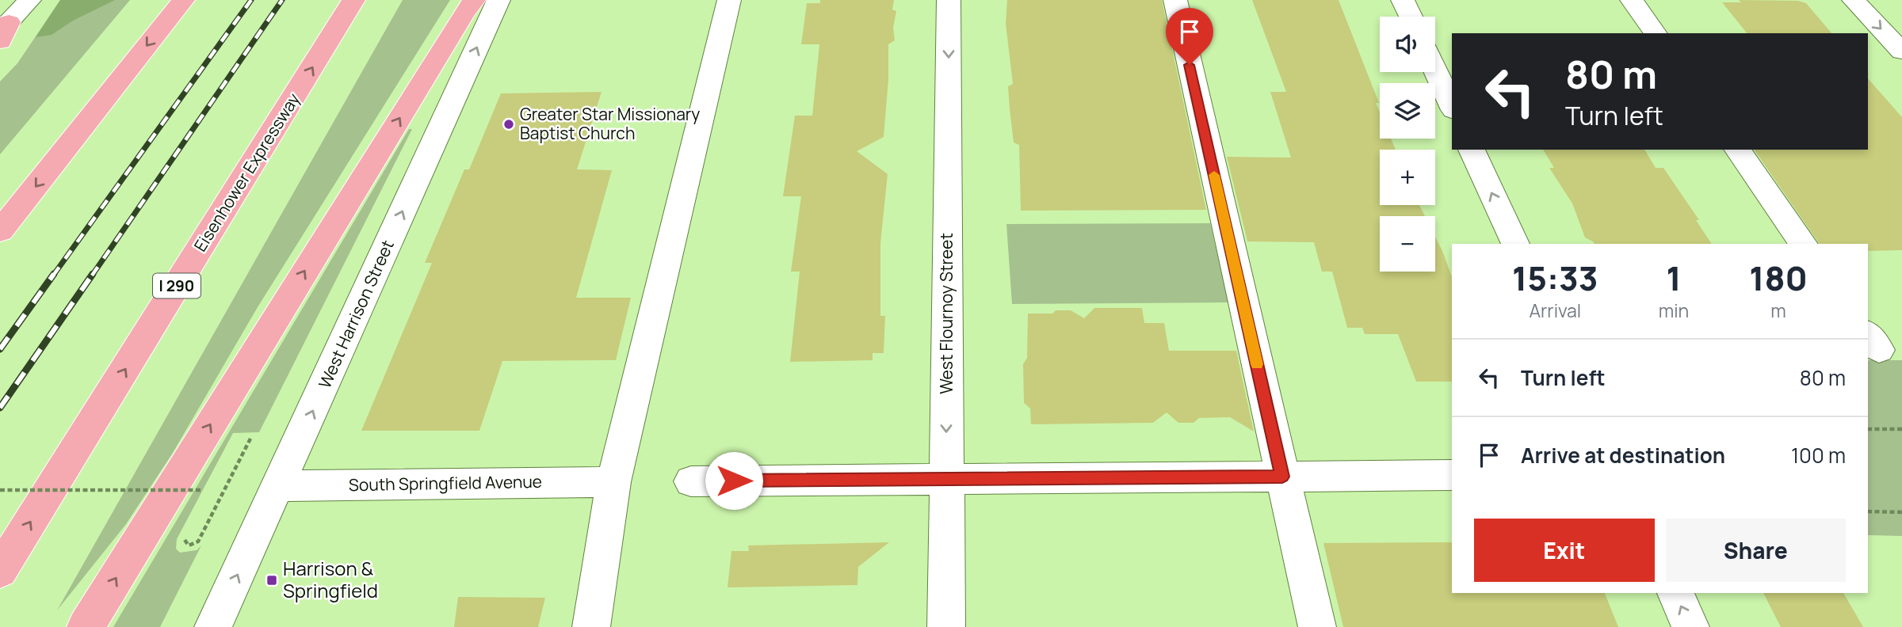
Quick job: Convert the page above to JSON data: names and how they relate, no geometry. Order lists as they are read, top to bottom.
{
  "streets": {
    "highway": ["Eisenhower Expressway", "I 290"],
    "street": ["West Flournoy Street", "West Harrison Street", "South Springfield Avenue"]
  },
  "crossings": [
    ["West Harrison Street", "South Springfield Avenue"]
  ],
  "places": {
    "other": ["Greater Star Missionary Baptist Church"],
    "transit": ["Harrison & Springfield"]
  },
  "page": {
    "map_buttons": ["+", "−"],
    "turn": ["80 m", "Turn left"],
    "eta": [
      "15:33",
      "Arrival",
      "1",
      "min",
      "180",
      "m"
    ],
    "list": [
      {
        "name": "Turn left",
        "value": "80 m"
      },
      {
        "name": "Arrive at destination",
        "value": "100 m"
      }
    ],
    "buttons": ["Exit", "Share"]
  }
}
